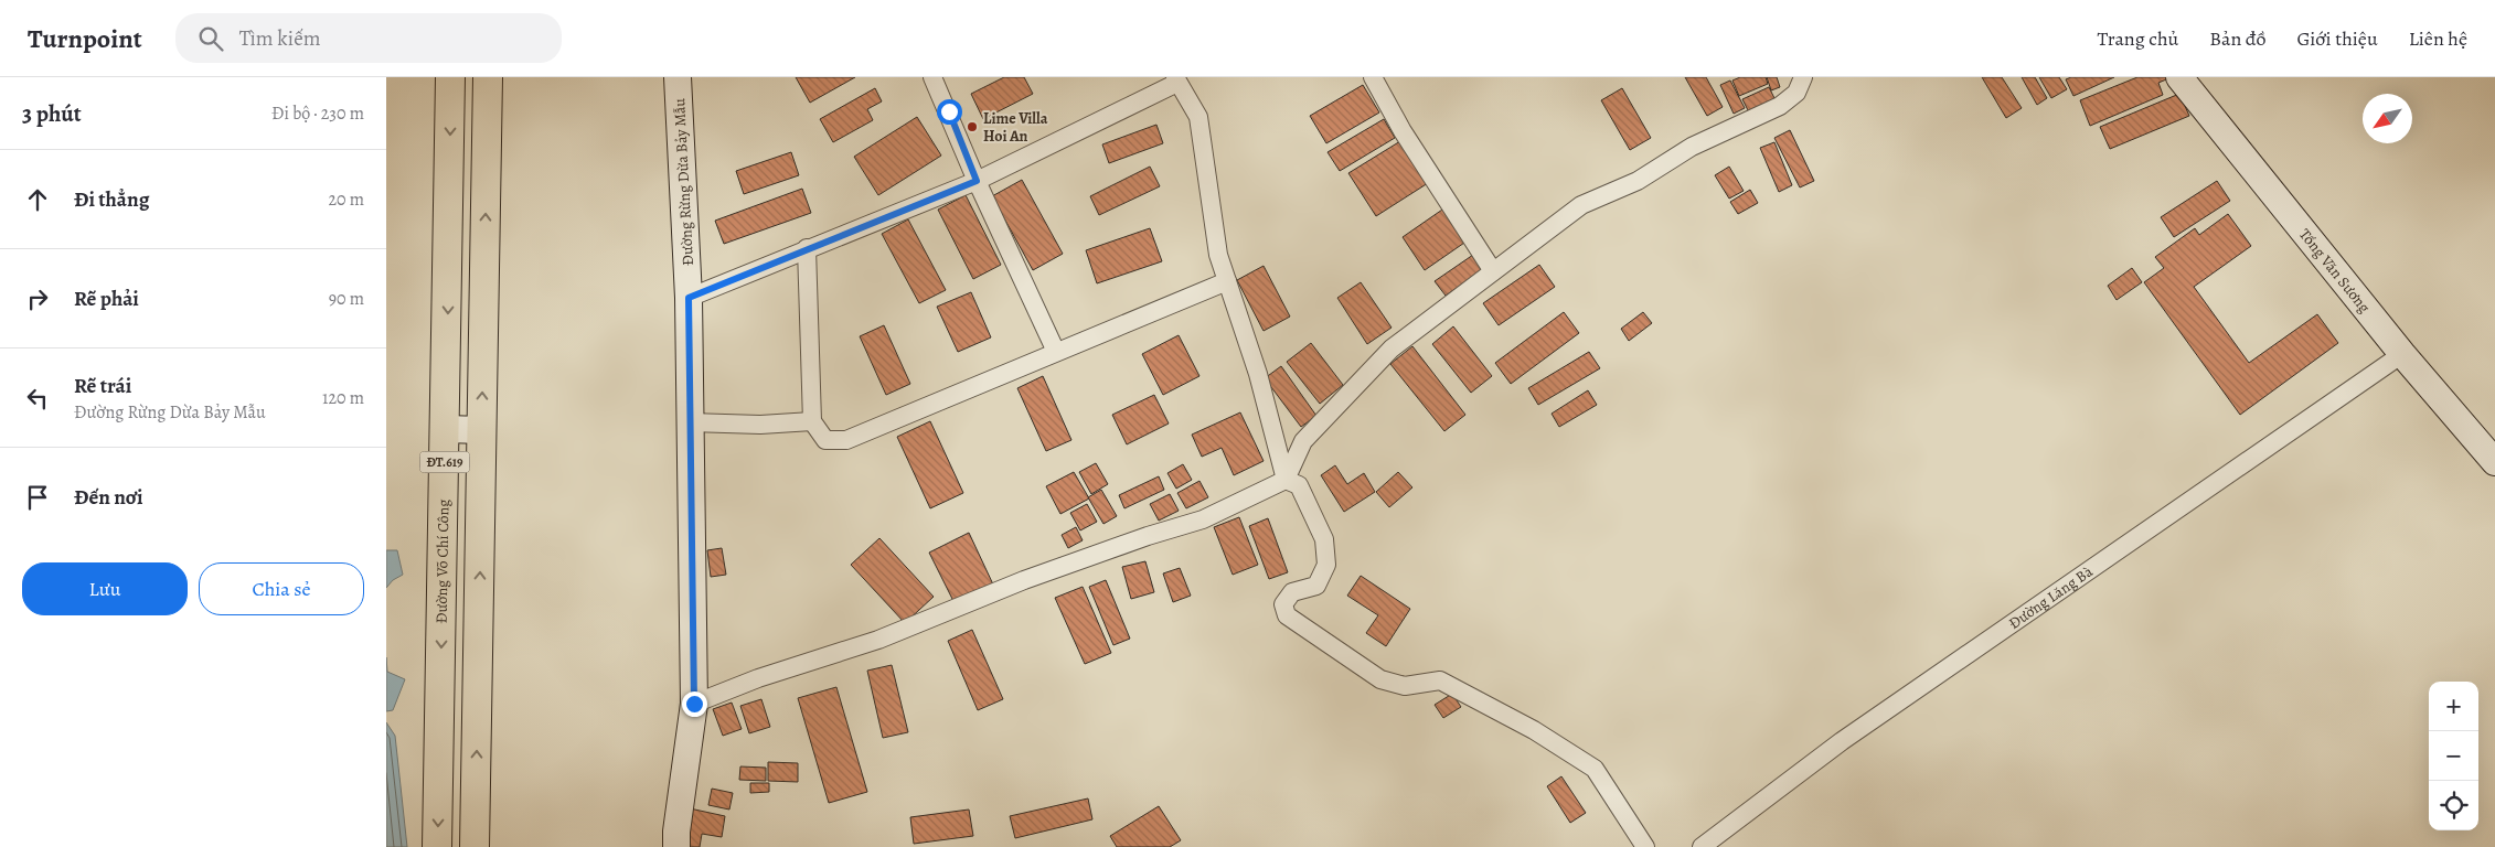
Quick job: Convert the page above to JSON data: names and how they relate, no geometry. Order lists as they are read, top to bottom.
{
  "streets": {
    "main road": ["ĐT.619", "Đường Võ Chí Công"],
    "street": ["Đường Rừng Dừa Bảy Mẫu", "Tống Văn Sương", "Đường Lăng Bà"]
  },
  "crossings": [
    ["Tống Văn Sương", "Đường Lăng Bà"]
  ],
  "places": ["Lime Villa Hoi An"],
  "north": "bottom left",
  "page": {
    "header": "Turnpoint",
    "search": "Tìm kiếm",
    "nav": [
      "Trang chủ",
      "Bản đồ",
      "Giới thiệu",
      "Liên hệ"
    ],
    "heading": ["3 phút", "Đi bộ · 230 m"],
    "list": [
      ["Đi thẳng", "20 m"],
      ["Rẽ phải", "90 m"],
      ["Rẽ trái", "Đường Rừng Dừa Bảy Mẫu", "120 m"],
      "Đến nơi"
    ],
    "buttons": ["Lưu", "Chia sẻ"],
    "map_buttons": ["+", "−"]
  }
}
